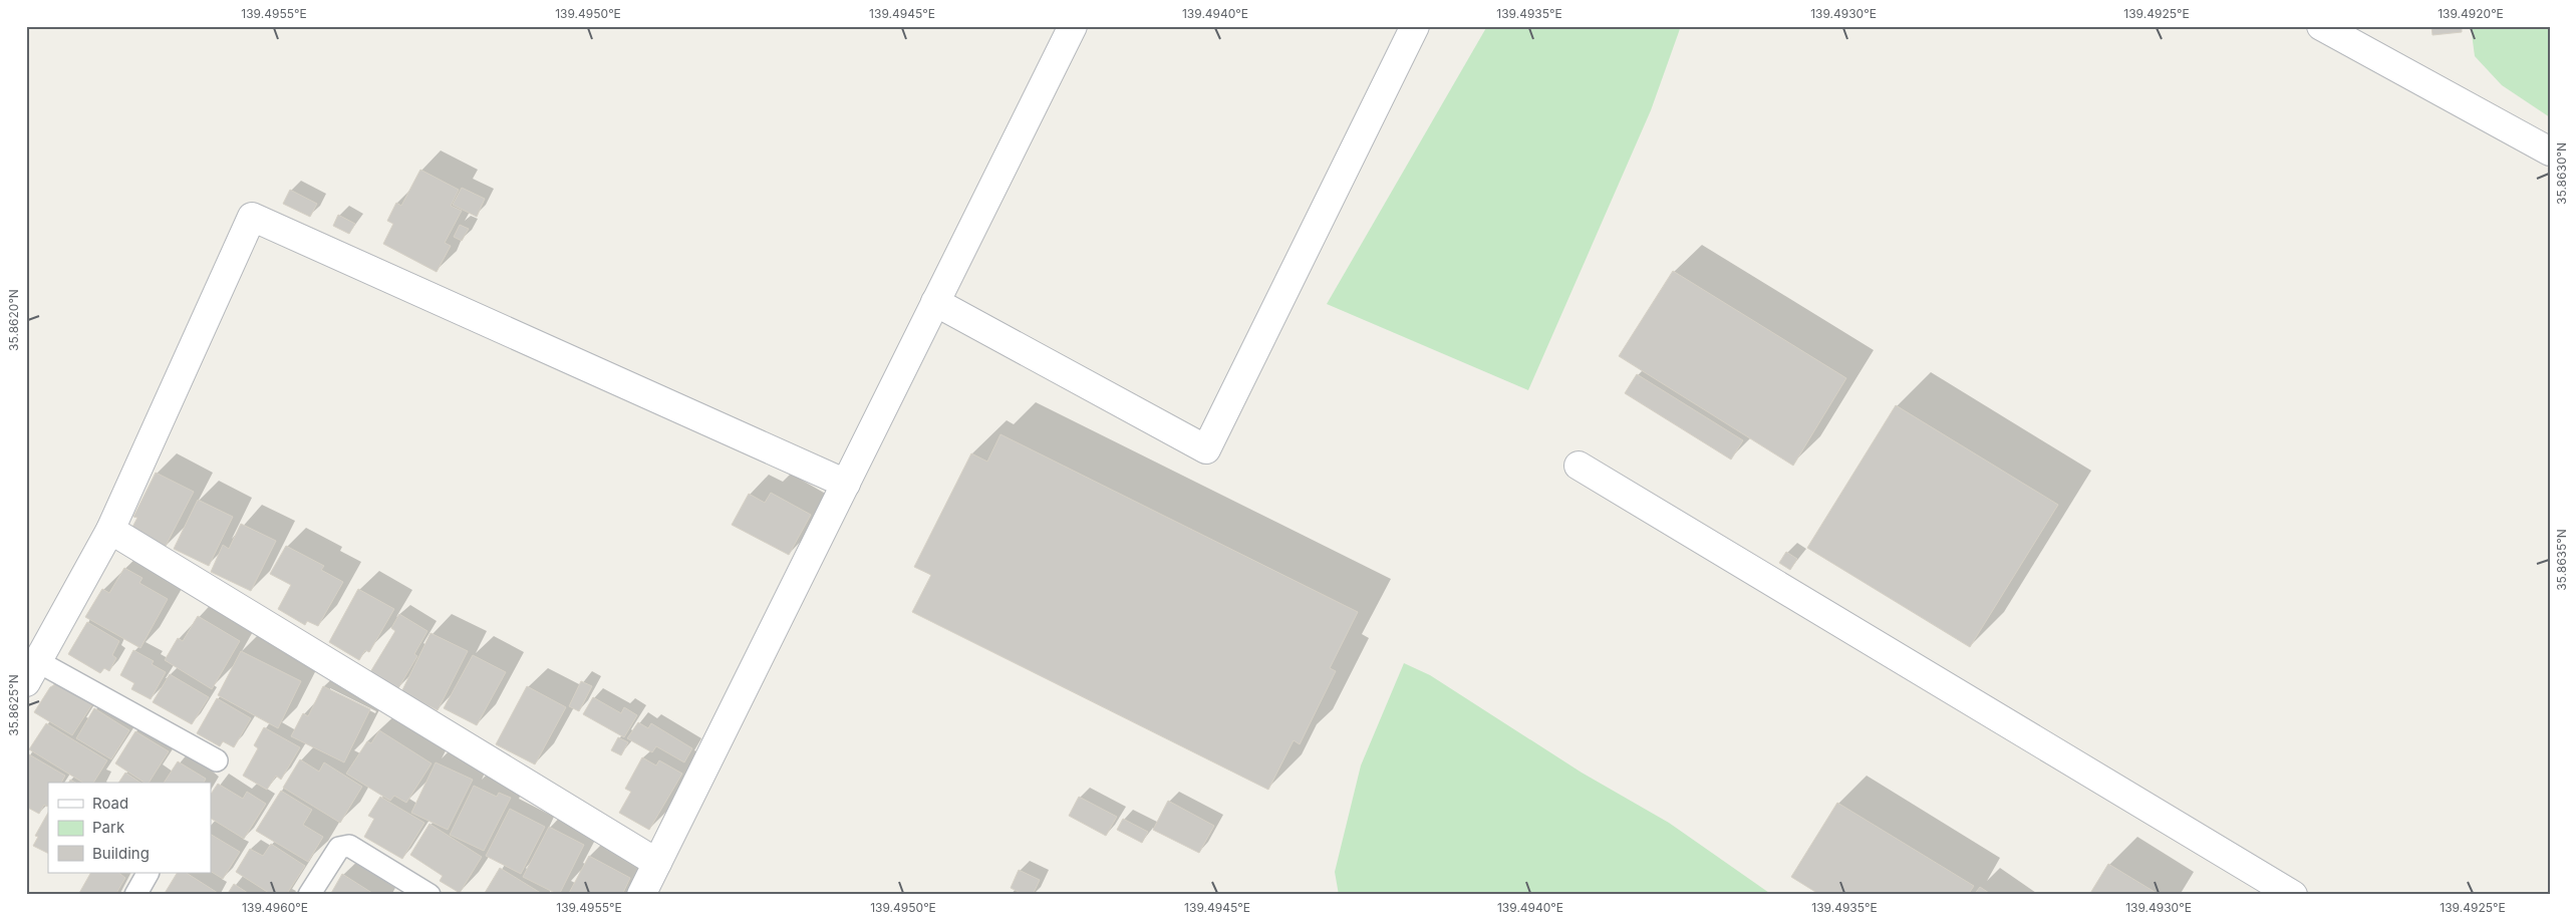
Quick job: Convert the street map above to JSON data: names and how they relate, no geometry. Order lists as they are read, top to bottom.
{
  "legend": ["Road", "Park", "Building"],
  "coordinates": [
    "139.4955°E",
    "139.4950°E",
    "139.4945°E",
    "139.4940°E",
    "139.4935°E",
    "139.4930°E",
    "139.4925°E",
    "139.4920°E",
    "35.8630°N",
    "35.8620°N",
    "35.8635°N",
    "35.8625°N",
    "139.4960°E"
  ]
}
